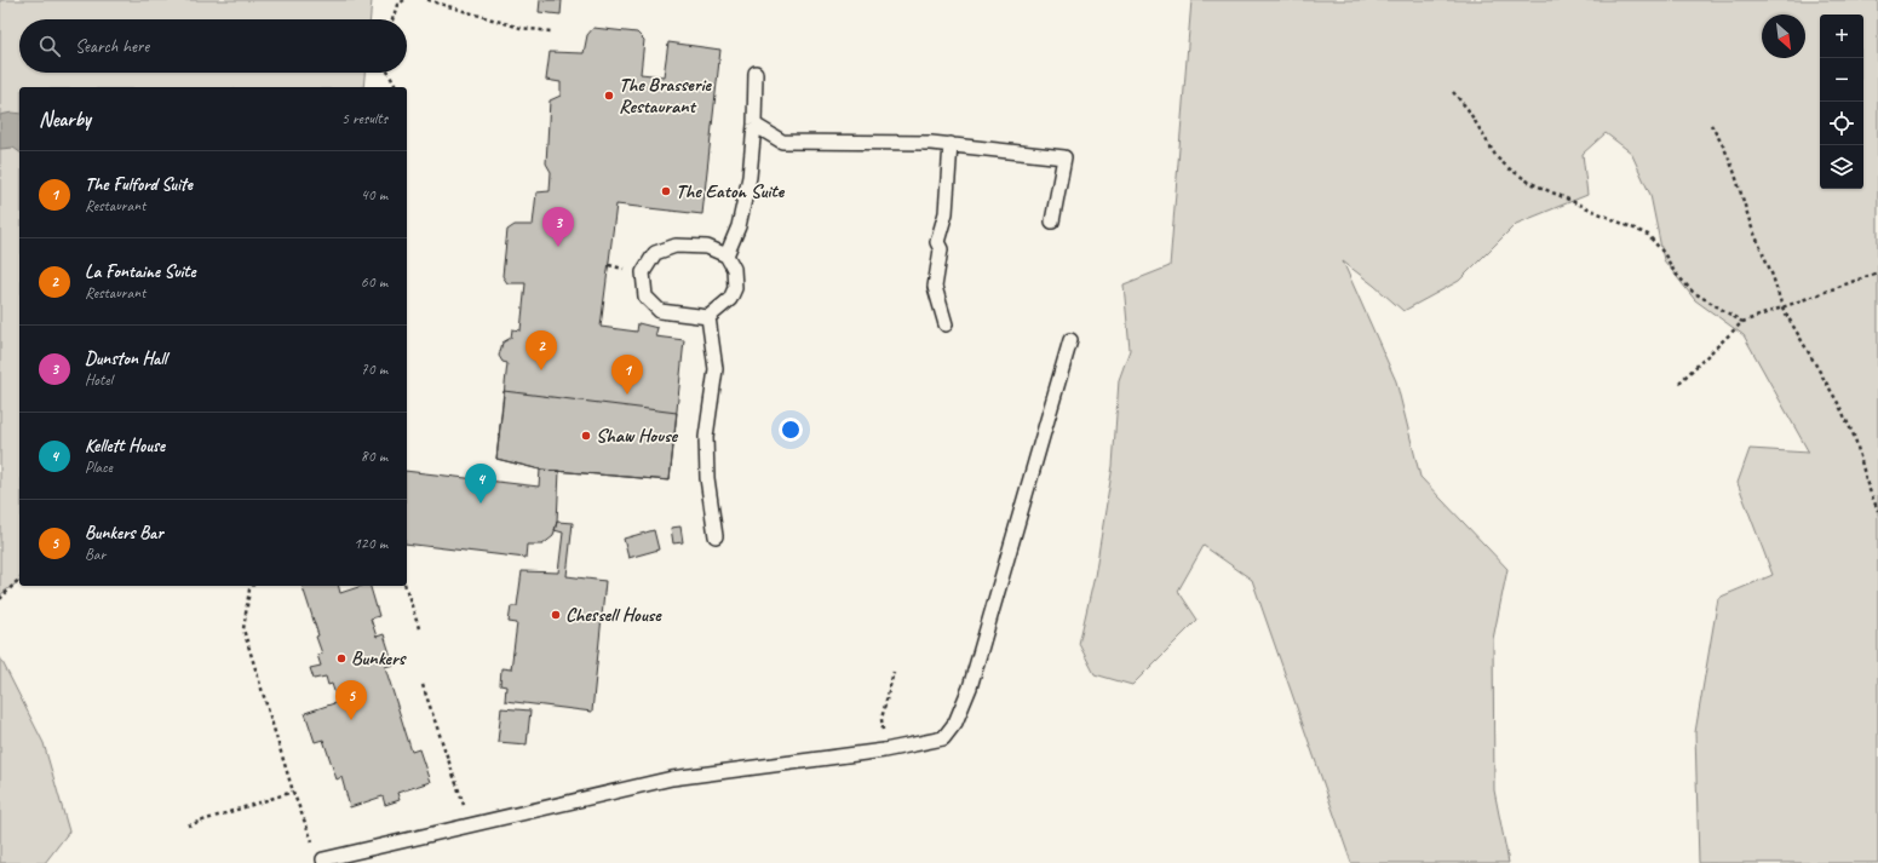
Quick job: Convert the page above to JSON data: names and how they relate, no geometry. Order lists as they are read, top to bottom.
{
  "places": [
    "The Brasserie Restaurant",
    "The Eaton Suite",
    "Shaw House",
    "Chessell House",
    "Bunkers"
  ],
  "north": "bottom right",
  "page": {
    "map_buttons": ["+", "−"],
    "search": "Search here",
    "heading": ["Nearby", "5 results"],
    "list": [
      {
        "mark": "1",
        "name": "The Fulford Suite",
        "note": "Restaurant",
        "value": "40 m"
      },
      {
        "mark": "2",
        "name": "La Fontaine Suite",
        "note": "Restaurant",
        "value": "60 m"
      },
      {
        "mark": "3",
        "name": "Dunston Hall",
        "note": "Hotel",
        "value": "70 m"
      },
      {
        "mark": "4",
        "name": "Kellett House",
        "note": "Place",
        "value": "80 m"
      },
      {
        "mark": "5",
        "name": "Bunkers Bar",
        "note": "Bar",
        "value": "120 m"
      }
    ],
    "pins": [
      "3",
      "2",
      "1",
      "4",
      "5"
    ]
  }
}
